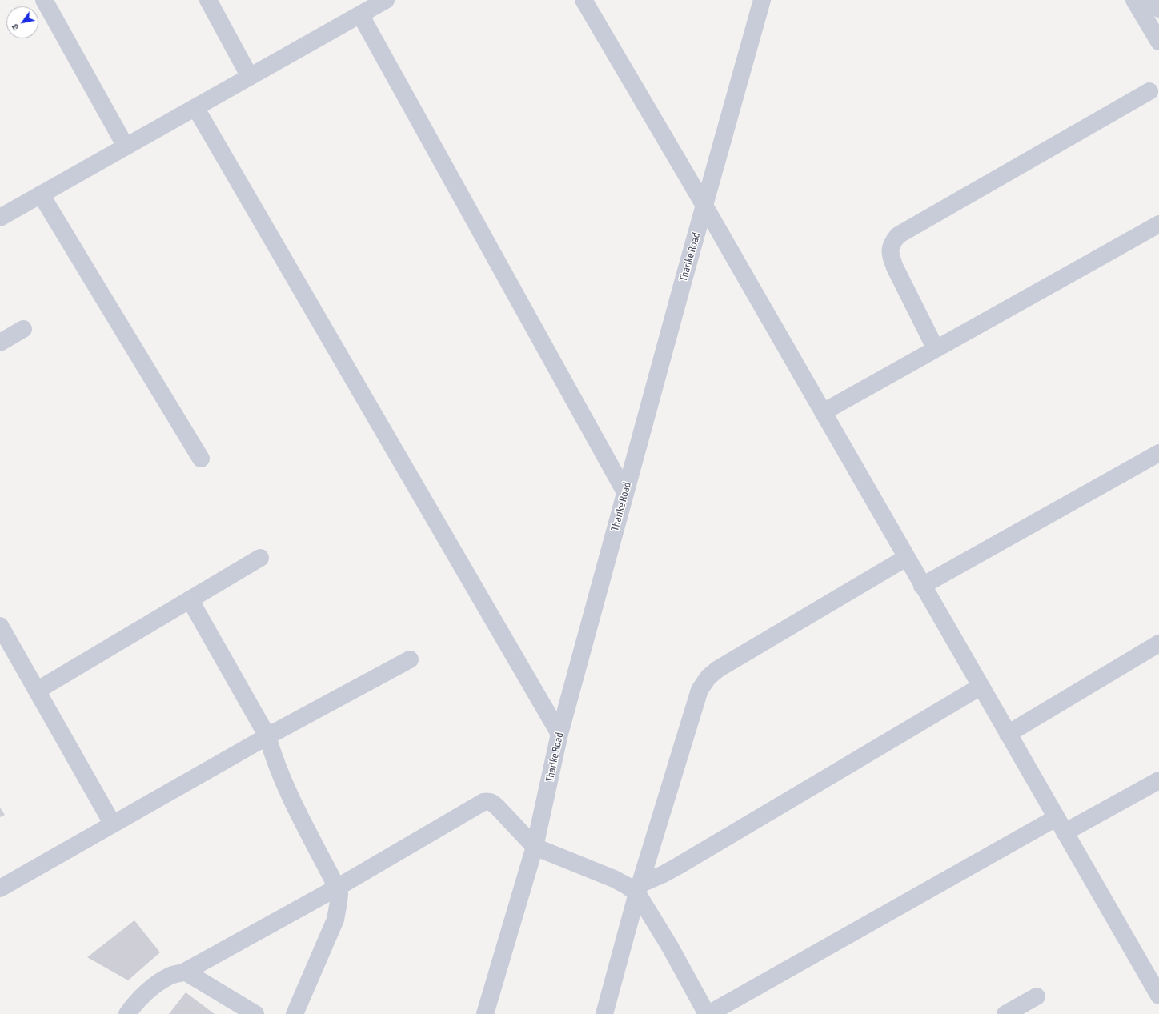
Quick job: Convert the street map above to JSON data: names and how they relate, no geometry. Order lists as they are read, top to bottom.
{
  "streets": {
    "street": ["Tharike Road"]
  },
  "north": "bottom left"
}
